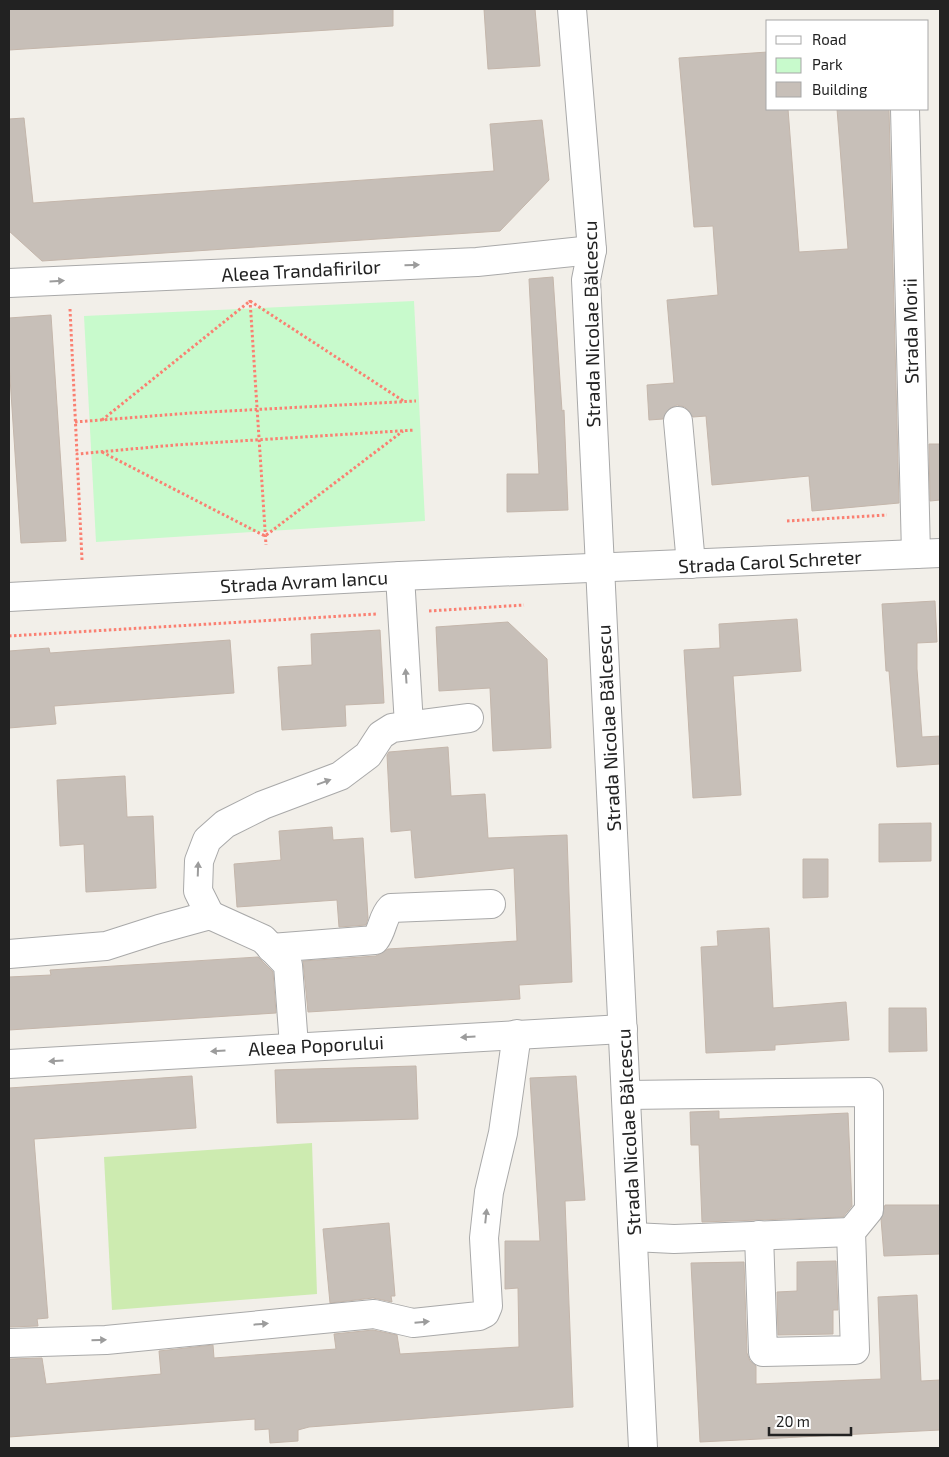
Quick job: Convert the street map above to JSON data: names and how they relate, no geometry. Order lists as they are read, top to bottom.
{
  "streets": {
    "street": [
      "Aleea Trandafirilor",
      "Strada Nicolae Bălcescu",
      "Strada Morii",
      "Strada Carol Schreter",
      "Strada Avram Iancu",
      "Aleea Poporului"
    ]
  },
  "crossings": [
    ["Aleea Trandafirilor", "Strada Nicolae Bălcescu"],
    ["Strada Nicolae Bălcescu", "Strada Carol Schreter"],
    ["Strada Nicolae Bălcescu", "Strada Avram Iancu"],
    ["Strada Nicolae Bălcescu", "Aleea Poporului"],
    ["Strada Morii", "Strada Carol Schreter"],
    ["Strada Carol Schreter", "Strada Avram Iancu"]
  ],
  "one_way": ["Aleea Trandafirilor"],
  "legend": ["Road", "Park", "Building"],
  "scale_bar": "20 m"
}
